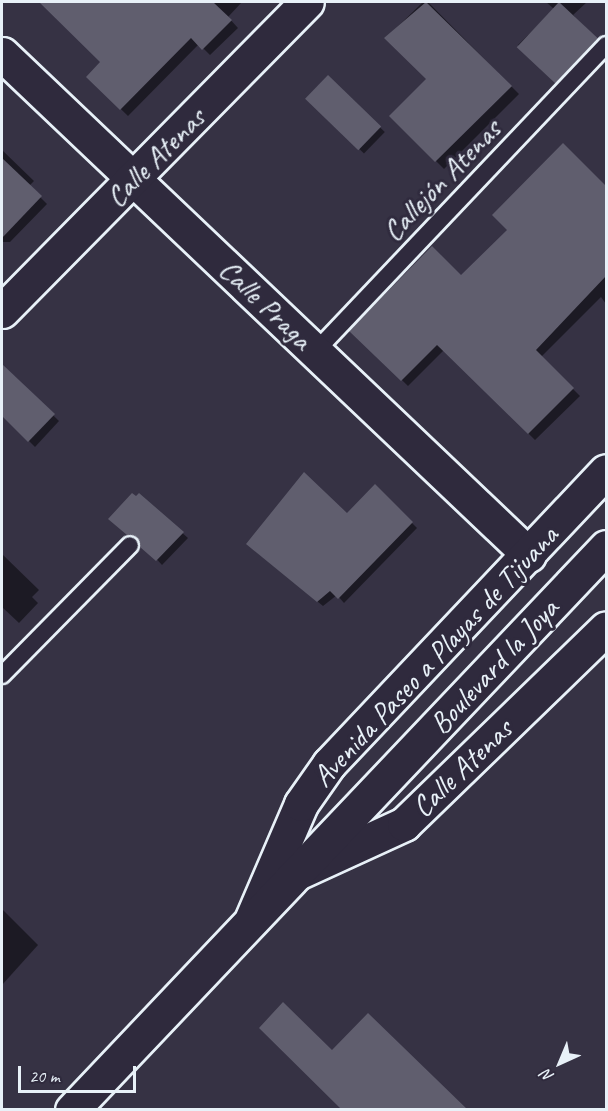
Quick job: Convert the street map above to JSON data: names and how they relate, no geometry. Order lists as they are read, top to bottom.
{
  "streets": {
    "street": [
      "Calle Atenas",
      "Calle Praga",
      "Avenida Paseo a Playas de Tijuana",
      "Boulevard la Joya"
    ],
    "lane": ["Callejón Atenas"]
  },
  "crossings": [
    ["Calle Atenas", "Calle Praga"],
    ["Calle Atenas", "Avenida Paseo a Playas de Tijuana"],
    ["Callejón Atenas", "Calle Praga"],
    ["Calle Praga", "Avenida Paseo a Playas de Tijuana"],
    ["Avenida Paseo a Playas de Tijuana", "Boulevard la Joya"]
  ],
  "scale_bar": "20 m",
  "north": "bottom left"
}
